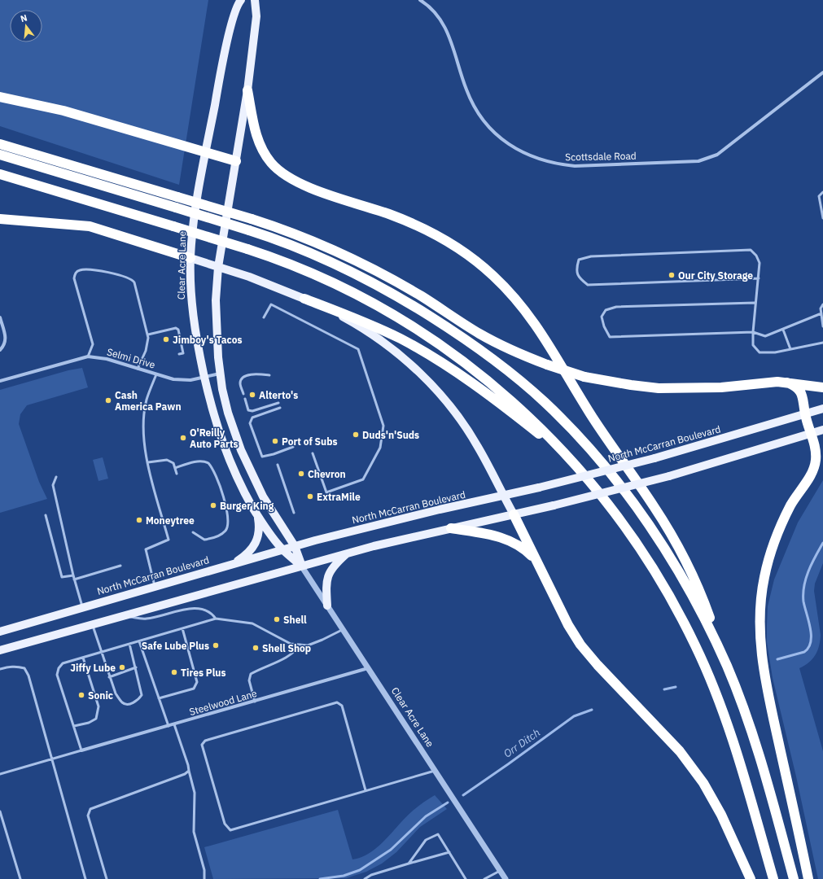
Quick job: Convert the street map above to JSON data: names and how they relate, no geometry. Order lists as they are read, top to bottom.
{
  "streets": {
    "main road": ["Clear Acre Lane", "North McCarran Boulevard"],
    "street": ["Scottsdale Road", "Selmi Drive", "Steelwood Lane"]
  },
  "crossings": [
    ["Clear Acre Lane", "Selmi Drive"],
    ["Clear Acre Lane", "North McCarran Boulevard"],
    ["Clear Acre Lane", "Steelwood Lane"]
  ],
  "water": ["Orr Ditch"],
  "places": [
    "Our City Storage",
    "Jimboy's Tacos",
    "Alterto's",
    "Cash America Pawn",
    "Duds'n'Suds",
    "O'Reilly Auto Parts",
    "Port of Subs",
    "Chevron",
    "ExtraMile",
    "Burger King",
    "Moneytree",
    "Shell",
    "Safe Lube Plus",
    "Shell Shop",
    "Jiffy Lube",
    "Tires Plus",
    "Sonic"
  ],
  "north": "top"
}
